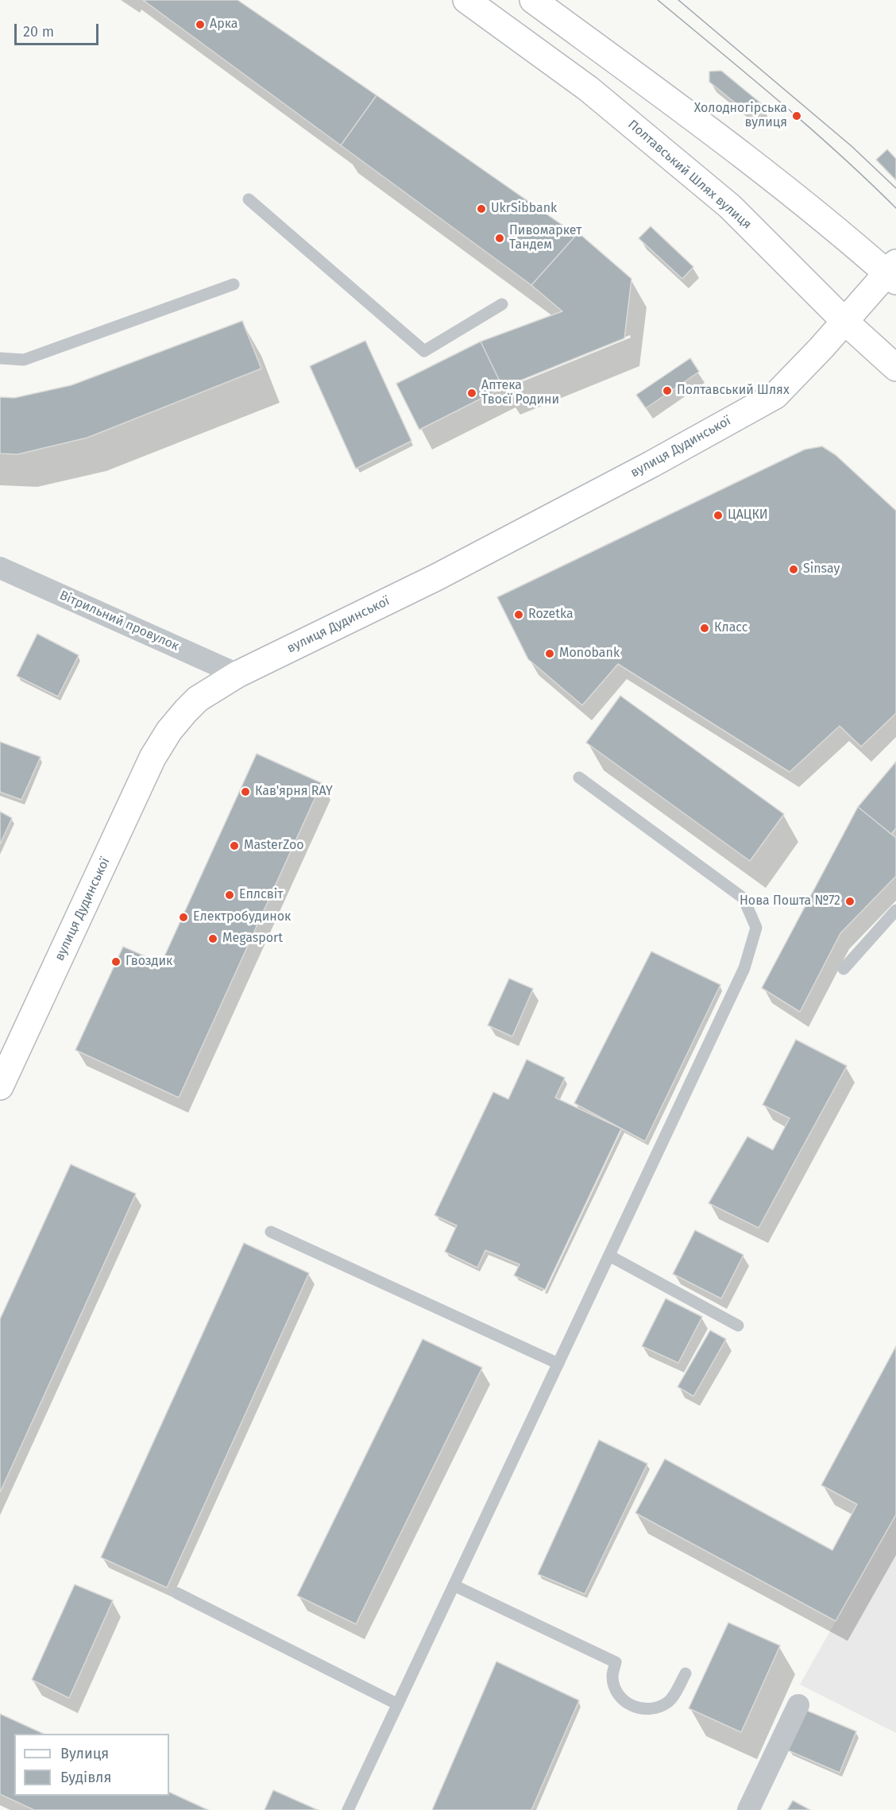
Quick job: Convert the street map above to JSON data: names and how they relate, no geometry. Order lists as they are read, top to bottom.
{
  "streets": {
    "main road": ["Полтавський Шлях вулиця", "вулиця Дудинської"],
    "street": ["Вітрильний провулок"]
  },
  "crossings": [
    ["Полтавський Шлях вулиця", "вулиця Дудинської"],
    ["вулиця Дудинської", "Вітрильний провулок"]
  ],
  "places": [
    "Арка",
    "Холодногірська вулиця",
    "UkrSibbank",
    "Пивомаркет Тандем",
    "Полтавський Шлях",
    "Аптека Твоєї Родини",
    "ЦАЦКИ",
    "Sinsay",
    "Rozetka",
    "Класс",
    "Monobank",
    "Кав'ярня RAY",
    "MasterZoo",
    "Еплсвіт",
    "Нова Пошта №72",
    "Електробудинок",
    "Megasport",
    "Гвоздик"
  ],
  "legend": ["Вулиця", "Будівля"],
  "scale_bar": "20 m"
}
